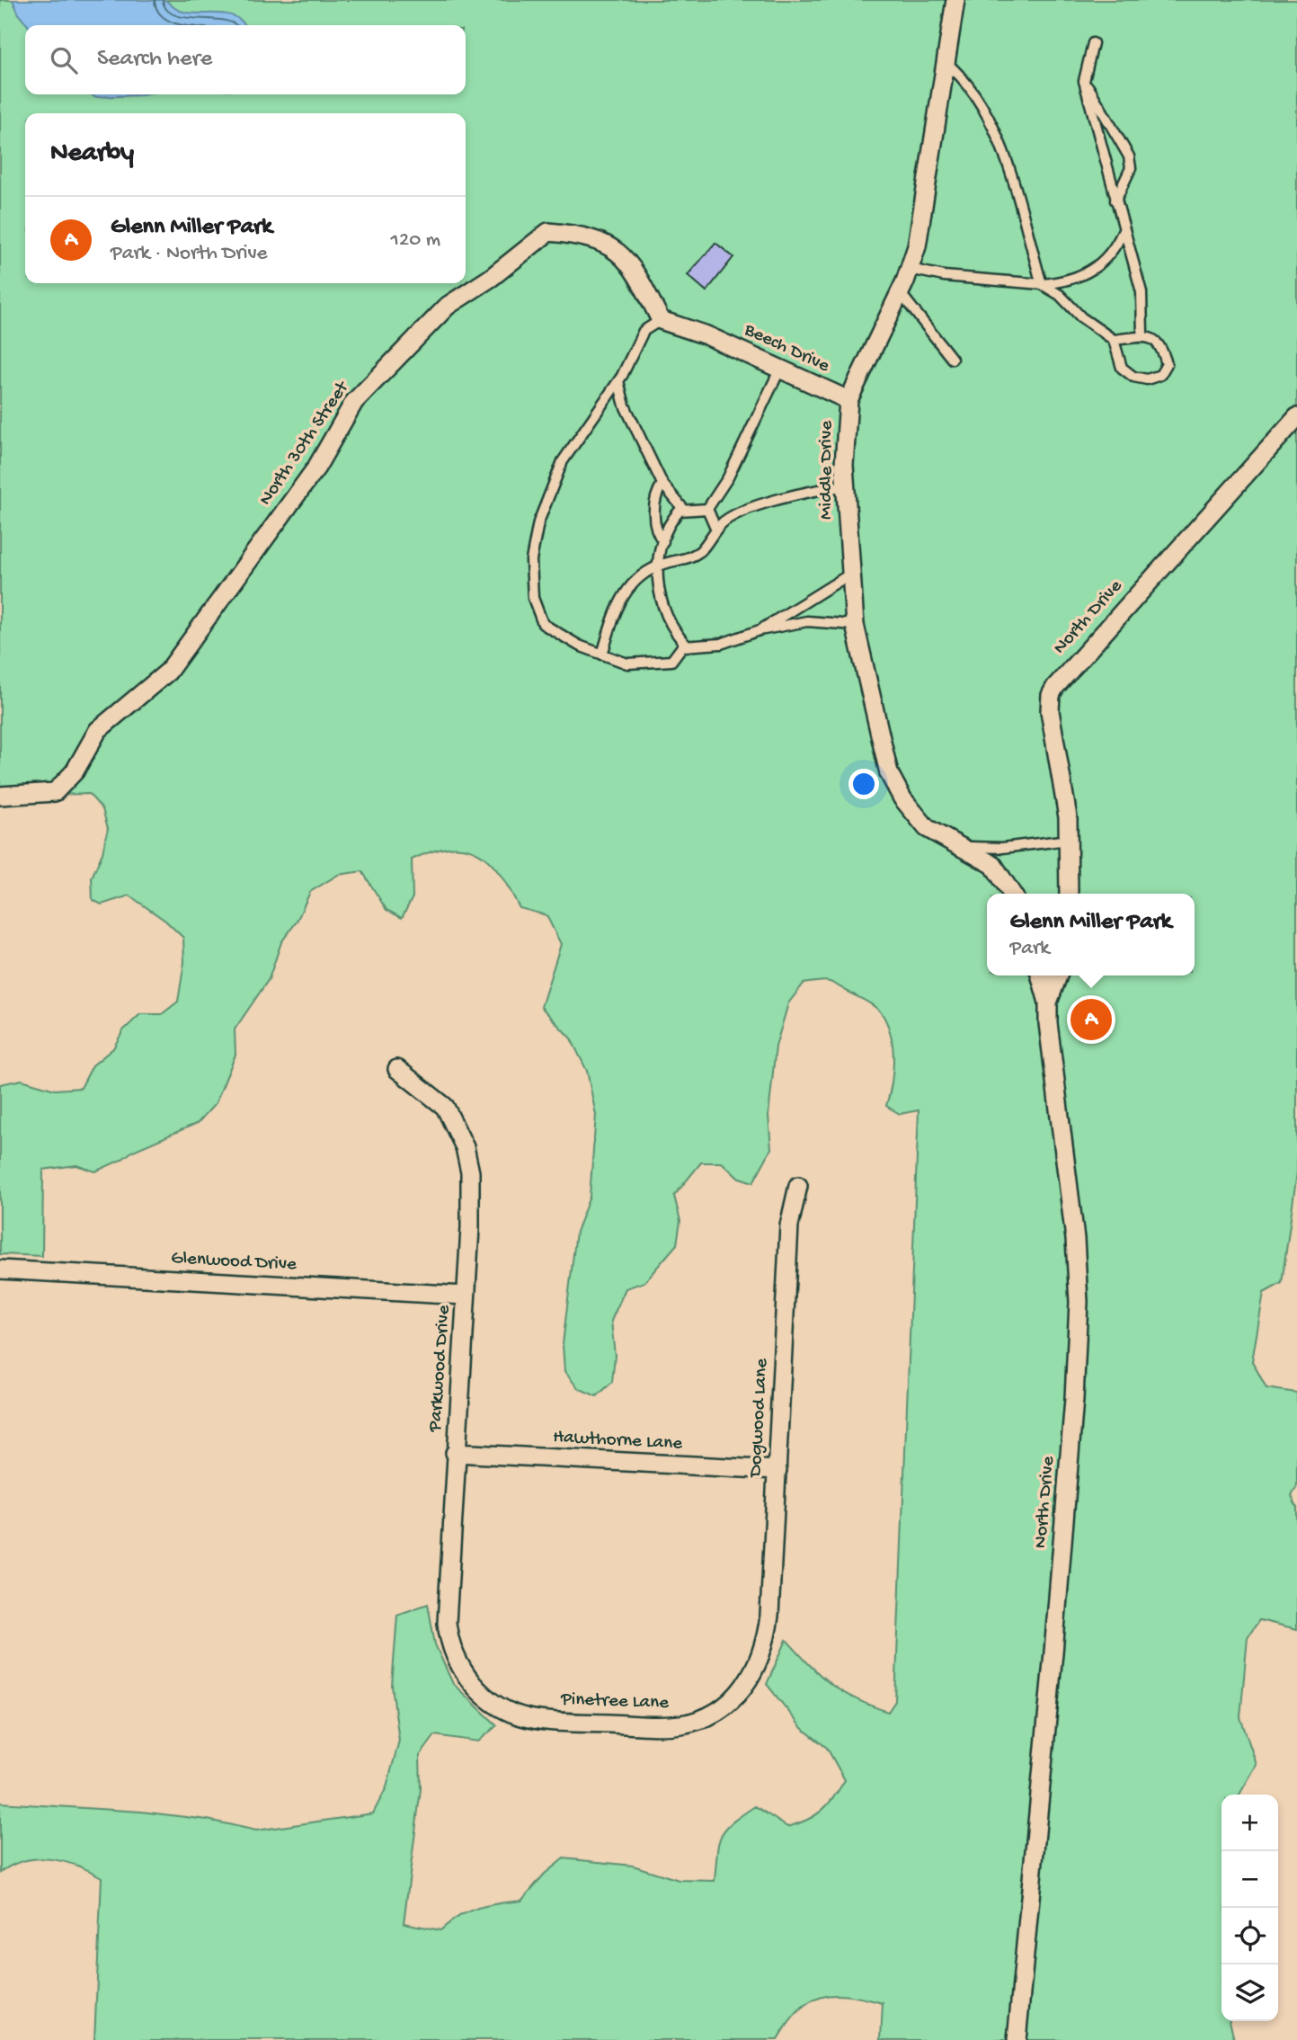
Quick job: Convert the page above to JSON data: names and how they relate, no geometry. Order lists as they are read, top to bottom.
{
  "streets": {
    "street": [
      "Beech Drive",
      "North 30th Street",
      "Middle Drive",
      "North Drive",
      "Glenwood Drive",
      "Parkwood Drive",
      "Dogwood Lane",
      "Hawthorne Lane",
      "Pinetree Lane"
    ]
  },
  "crossings": [
    ["Beech Drive", "North 30th Street"],
    ["Beech Drive", "Middle Drive"],
    ["Glenwood Drive", "Parkwood Drive"],
    ["Parkwood Drive", "Hawthorne Lane"],
    ["Parkwood Drive", "Pinetree Lane"],
    ["Dogwood Lane", "Hawthorne Lane"],
    ["Dogwood Lane", "Pinetree Lane"]
  ],
  "page": {
    "search": "Search here",
    "heading": "Nearby",
    "list": [
      {
        "mark": "A",
        "name": "Glenn Miller Park",
        "note": "Park · North Drive",
        "value": "120 m"
      }
    ],
    "popup": ["Glenn Miller Park", "Park"],
    "pins": "A",
    "map_buttons": ["+", "−"]
  }
}
